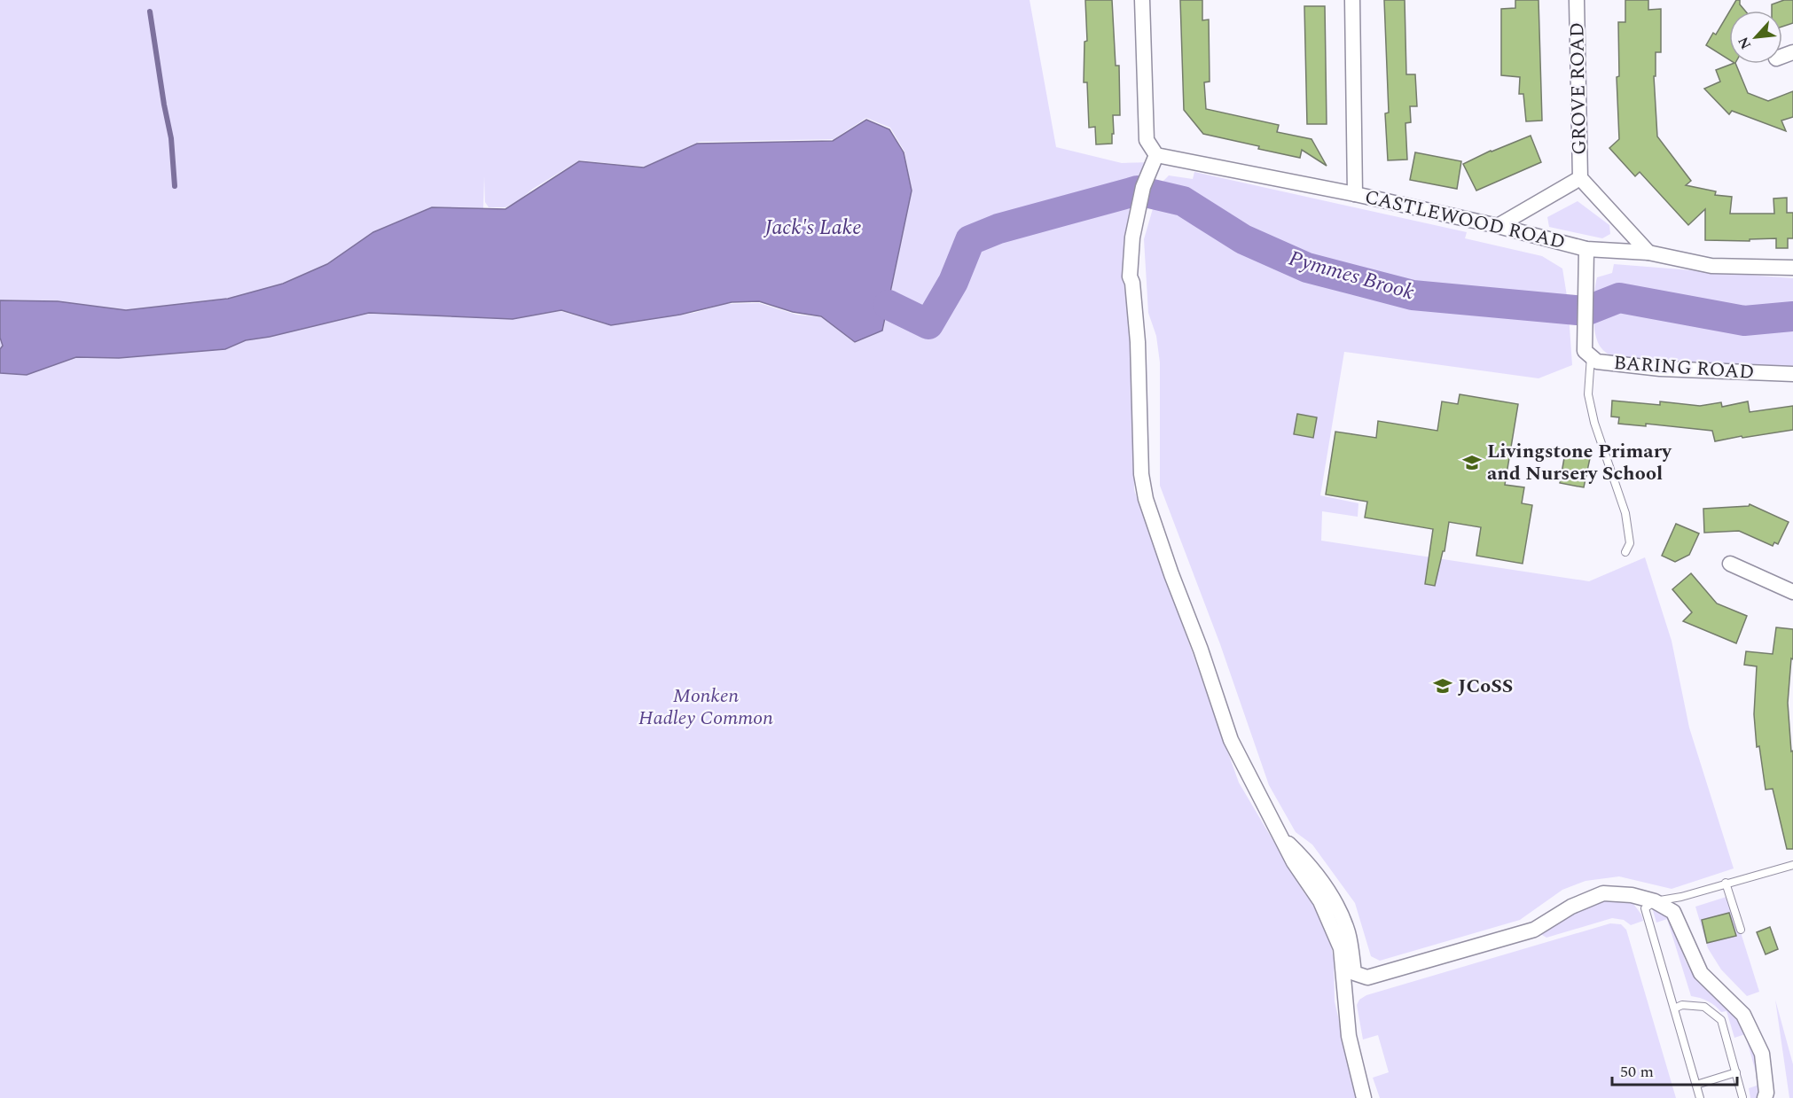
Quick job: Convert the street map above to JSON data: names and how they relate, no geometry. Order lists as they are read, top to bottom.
{
  "streets": {
    "street": ["GROVE ROAD", "CASTLEWOOD ROAD", "BARING ROAD"]
  },
  "crossings": [
    ["GROVE ROAD", "CASTLEWOOD ROAD"],
    ["CASTLEWOOD ROAD", "BARING ROAD"]
  ],
  "water": ["Jack's Lake", "Pymmes Brook"],
  "parks": ["Monken Hadley Common"],
  "places": {
    "school or university": ["Livingstone Primary and Nursery School", "JCoSS"]
  },
  "scale_bar": "50 m",
  "north": "bottom left"
}
